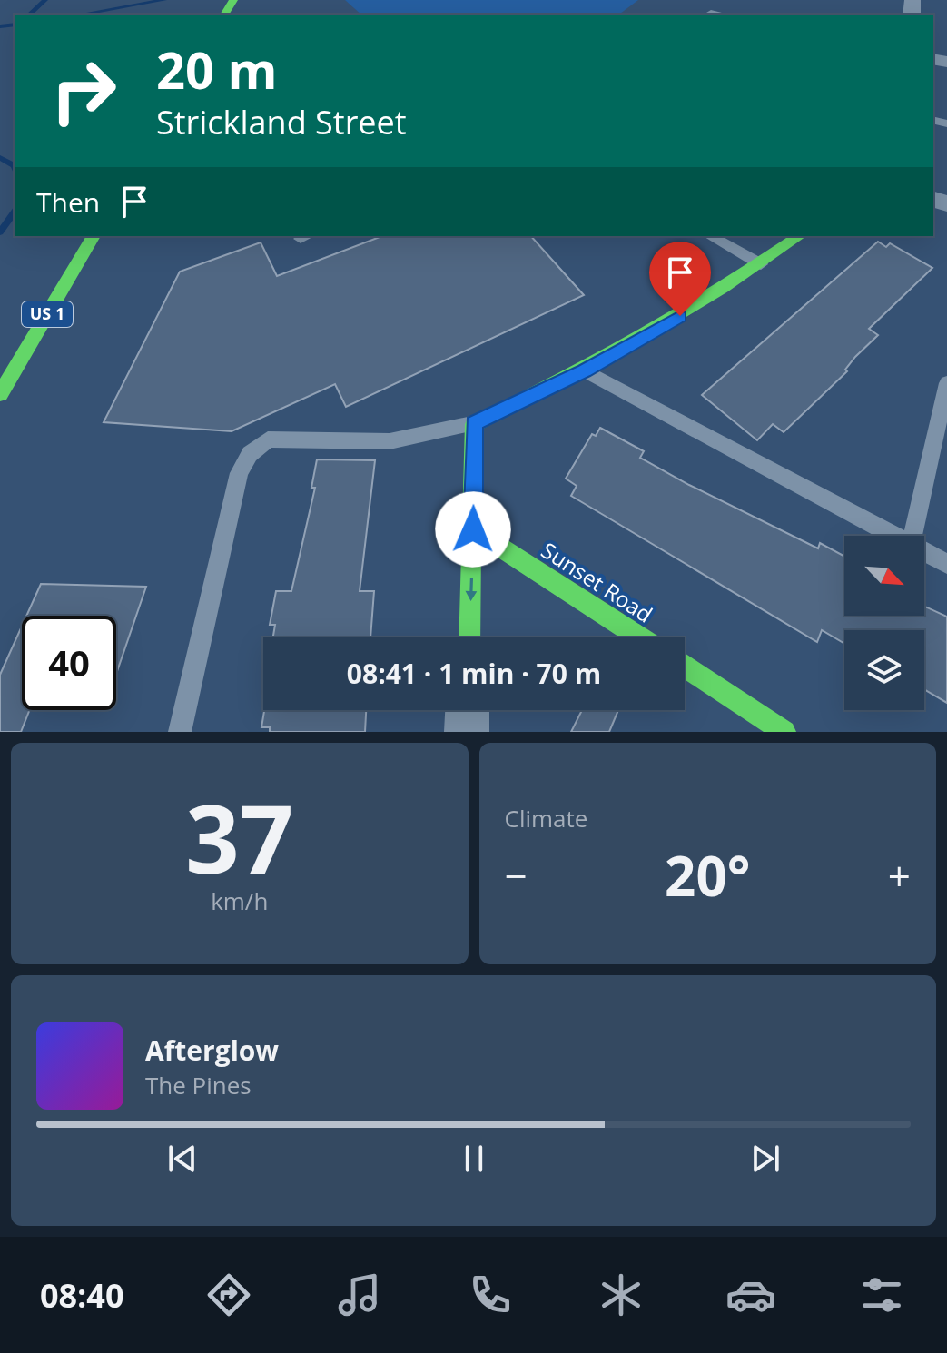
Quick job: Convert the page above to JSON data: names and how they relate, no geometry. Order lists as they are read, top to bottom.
{
  "streets": {
    "street": ["US 1", "Sunset Road"]
  },
  "north": "bottom right",
  "page": {
    "turn": ["20 m", "Strickland Street"],
    "then": "Then",
    "limit": "40",
    "trip": "08:41 · 1 min · 70 m",
    "tile": [
      ["37", "km/h"],
      "Climate"
    ],
    "heat": ["−", "20°", "+"],
    "song": ["Afterglow", "The Pines"],
    "tabs": "08:40"
  }
}
